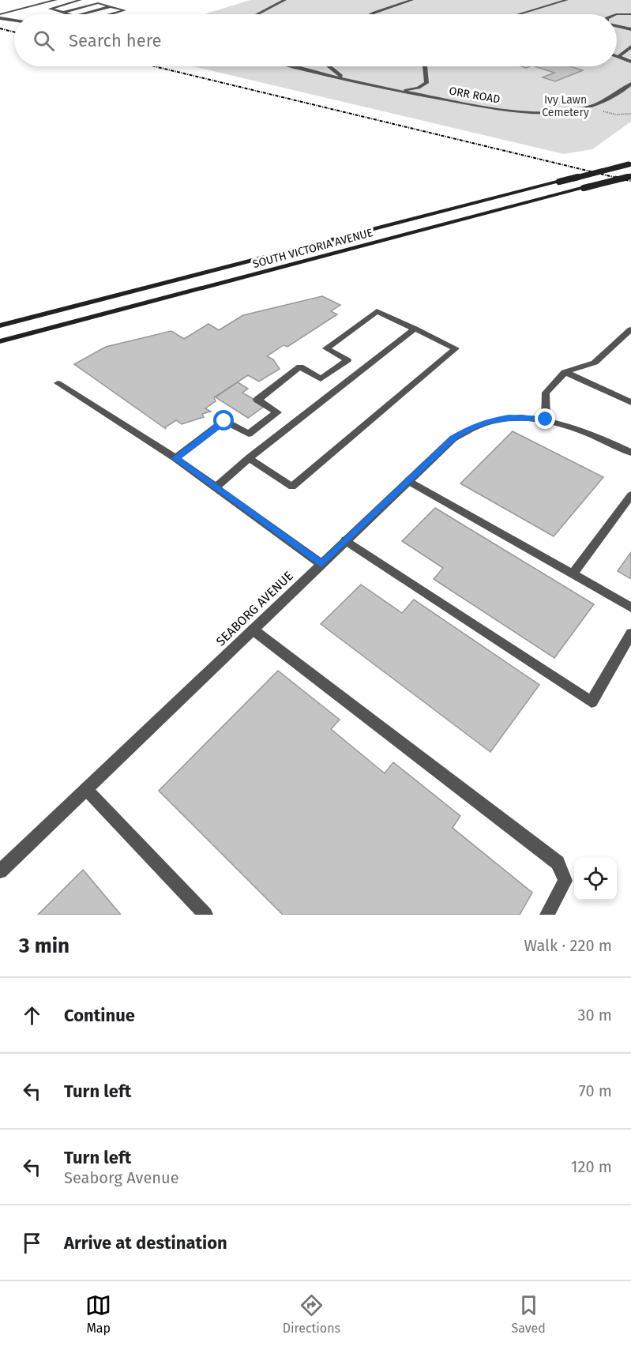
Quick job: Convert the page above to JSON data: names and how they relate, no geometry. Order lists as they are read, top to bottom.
{
  "streets": {
    "main road": ["SOUTH VICTORIA AVENUE"],
    "street": ["ORR ROAD", "SEABORG AVENUE"]
  },
  "parks": ["Ivy Lawn Cemetery"],
  "page": {
    "search": "Search here",
    "heading": ["3 min", "Walk · 220 m"],
    "list": [
      ["Continue", "30 m"],
      ["Turn left", "70 m"],
      ["Turn left", "Seaborg Avenue", "120 m"],
      "Arrive at destination"
    ],
    "nav": ["Map", "Directions", "Saved"]
  }
}
